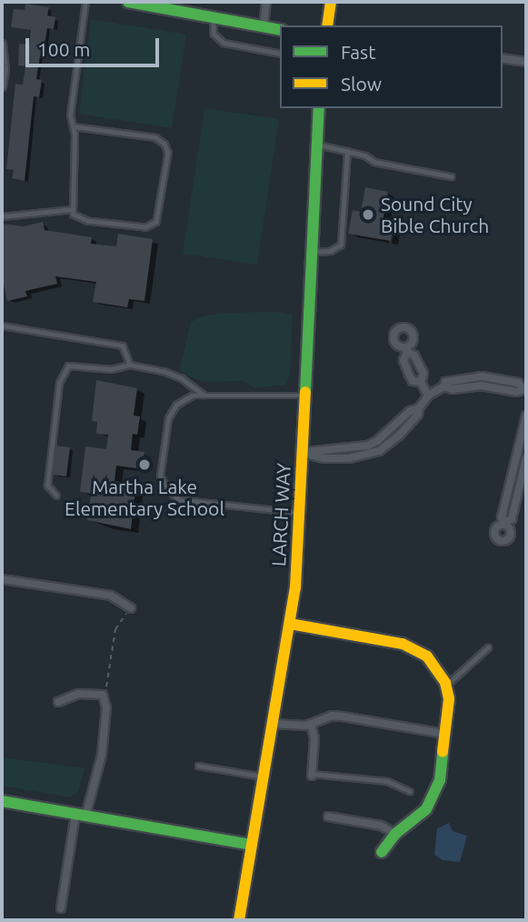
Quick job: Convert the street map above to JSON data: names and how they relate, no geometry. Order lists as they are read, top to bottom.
{
  "streets": {
    "main road": ["LARCH WAY"]
  },
  "places": ["Sound City Bible Church", "Martha Lake Elementary School"],
  "legend": ["Fast", "Slow"],
  "scale_bar": "100 m"
}
